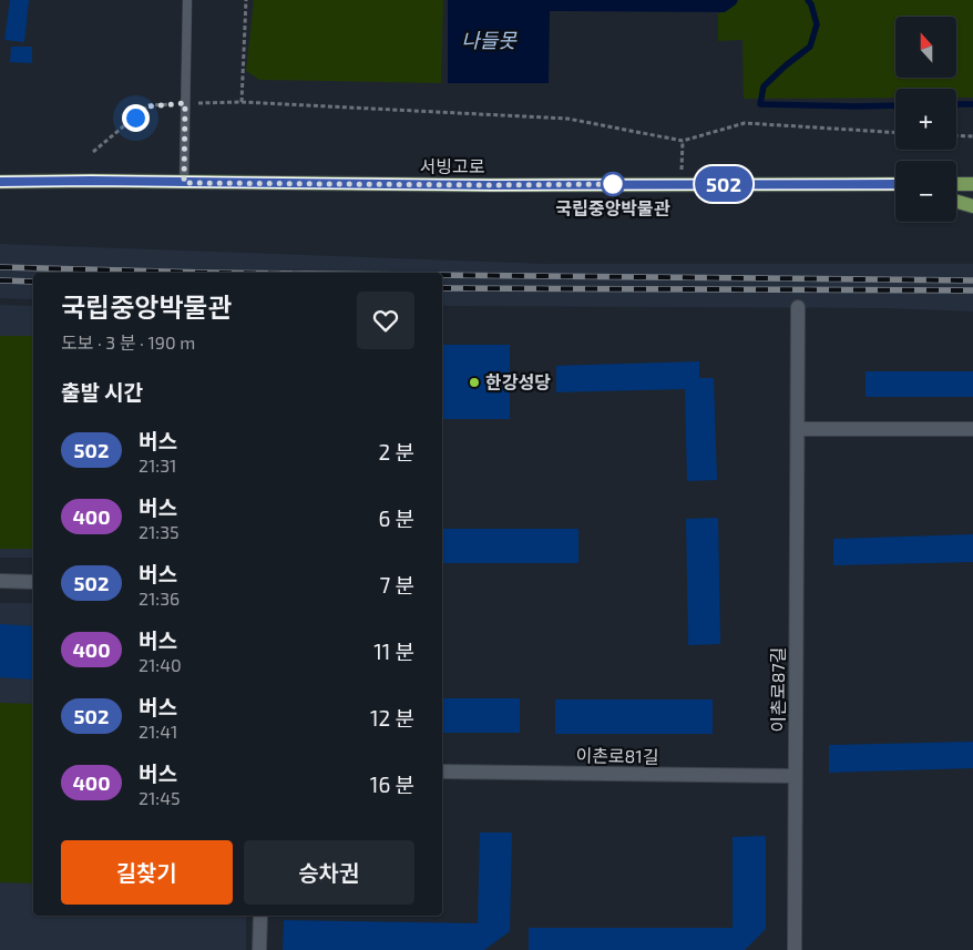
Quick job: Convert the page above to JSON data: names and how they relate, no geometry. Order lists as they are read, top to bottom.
{
  "streets": {
    "main road": ["서빙고로"],
    "street": ["이촌로87길", "이촌로81길"]
  },
  "crossings": [
    ["이촌로87길", "이촌로81길"]
  ],
  "water": ["나들못"],
  "places": ["국립중앙박물관", "한강성당"],
  "lines": ["bus line 502"],
  "north": "top",
  "page": {
    "on_map": "502",
    "map_buttons": ["+", "−"],
    "heading": [
      ["국립중앙박물관", "도보 · 3 분 · 190 m"],
      "출발 시간"
    ],
    "list": [
      {
        "mark": "502",
        "name": "버스",
        "note": "21:31",
        "value": "2 분"
      },
      {
        "mark": "400",
        "name": "버스",
        "note": "21:35",
        "value": "6 분"
      },
      {
        "mark": "502",
        "name": "버스",
        "note": "21:36",
        "value": "7 분"
      },
      {
        "mark": "400",
        "name": "버스",
        "note": "21:40",
        "value": "11 분"
      },
      {
        "mark": "502",
        "name": "버스",
        "note": "21:41",
        "value": "12 분"
      },
      {
        "mark": "400",
        "name": "버스",
        "note": "21:45",
        "value": "16 분"
      }
    ],
    "buttons": ["길찾기", "승차권"]
  }
}
